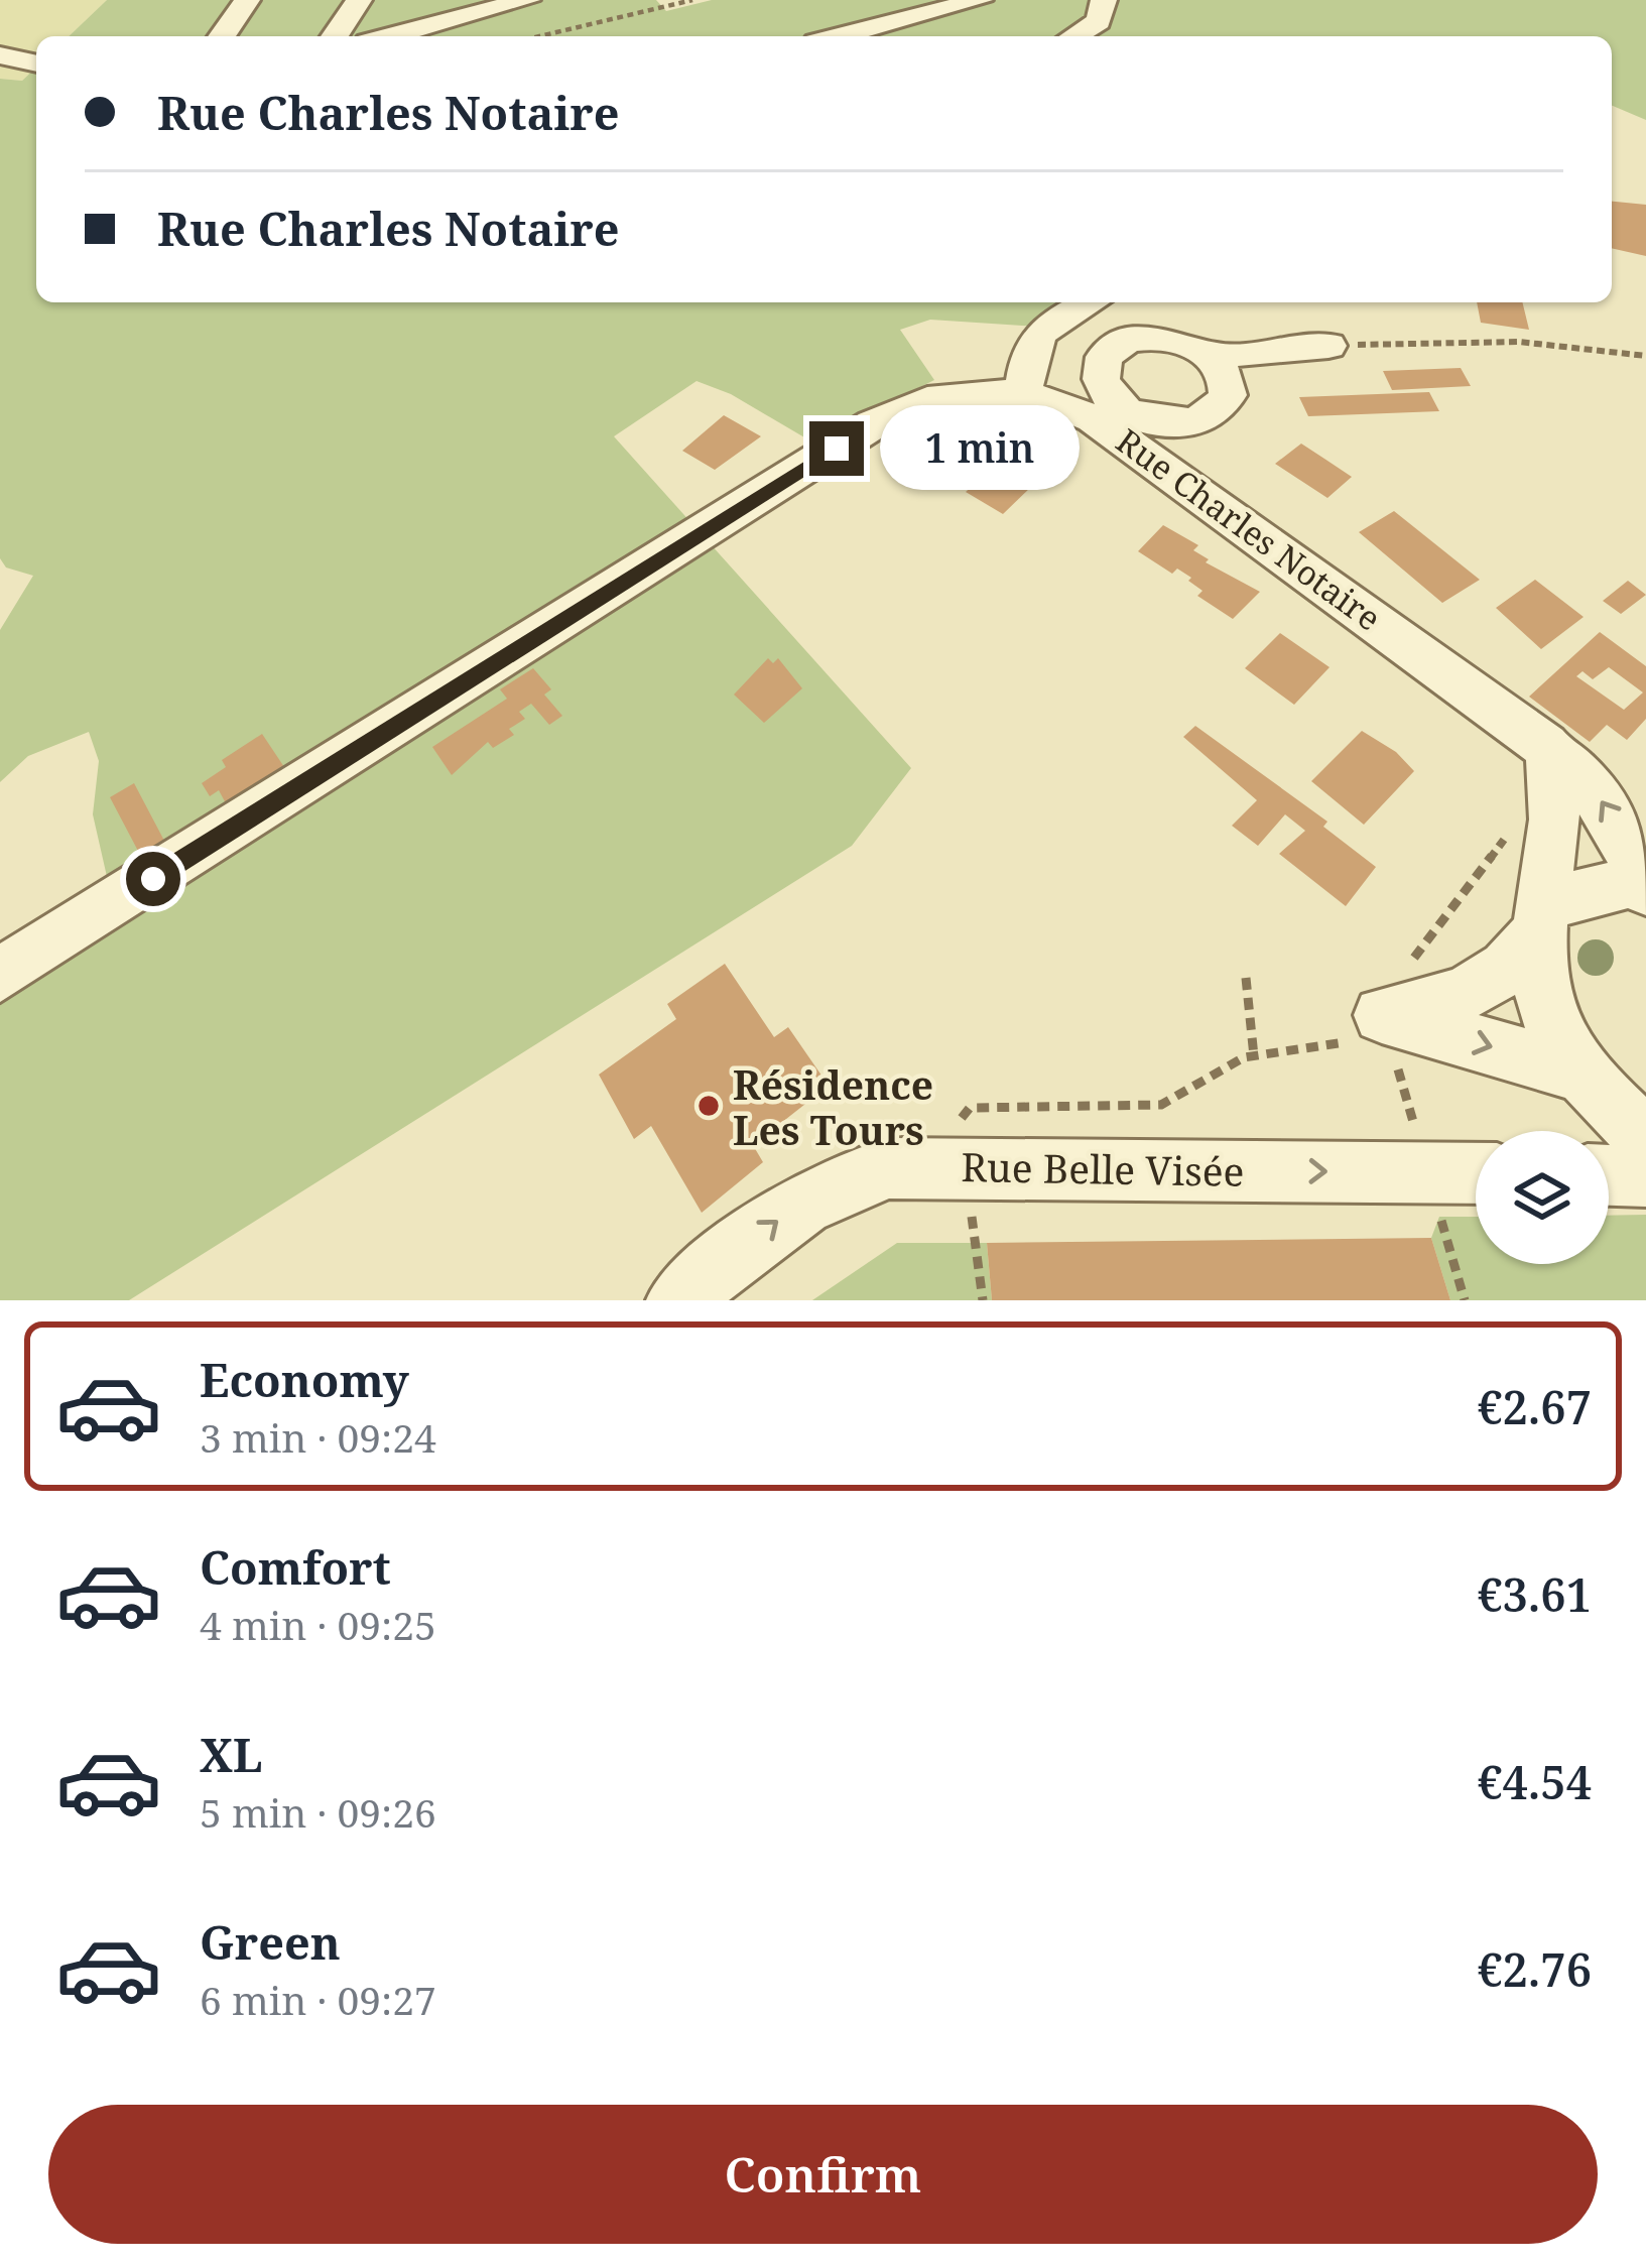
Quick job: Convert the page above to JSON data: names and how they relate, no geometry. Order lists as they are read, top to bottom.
{
  "streets": {
    "street": ["Rue Charles Notaire", "Rue Belle Visée"]
  },
  "one_way": ["Rue Belle Visée"],
  "places": ["Résidence Les Tours"],
  "page": {
    "banner": ["Rue Charles Notaire", "Rue Charles Notaire"],
    "bubble": "1 min",
    "list": [
      {
        "name": "Economy",
        "note": "3 min · 09:24",
        "value": "€2.67"
      },
      {
        "name": "Comfort",
        "note": "4 min · 09:25",
        "value": "€3.61"
      },
      {
        "name": "XL",
        "note": "5 min · 09:26",
        "value": "€4.54"
      },
      {
        "name": "Green",
        "note": "6 min · 09:27",
        "value": "€2.76"
      }
    ],
    "buttons": "Confirm"
  }
}
